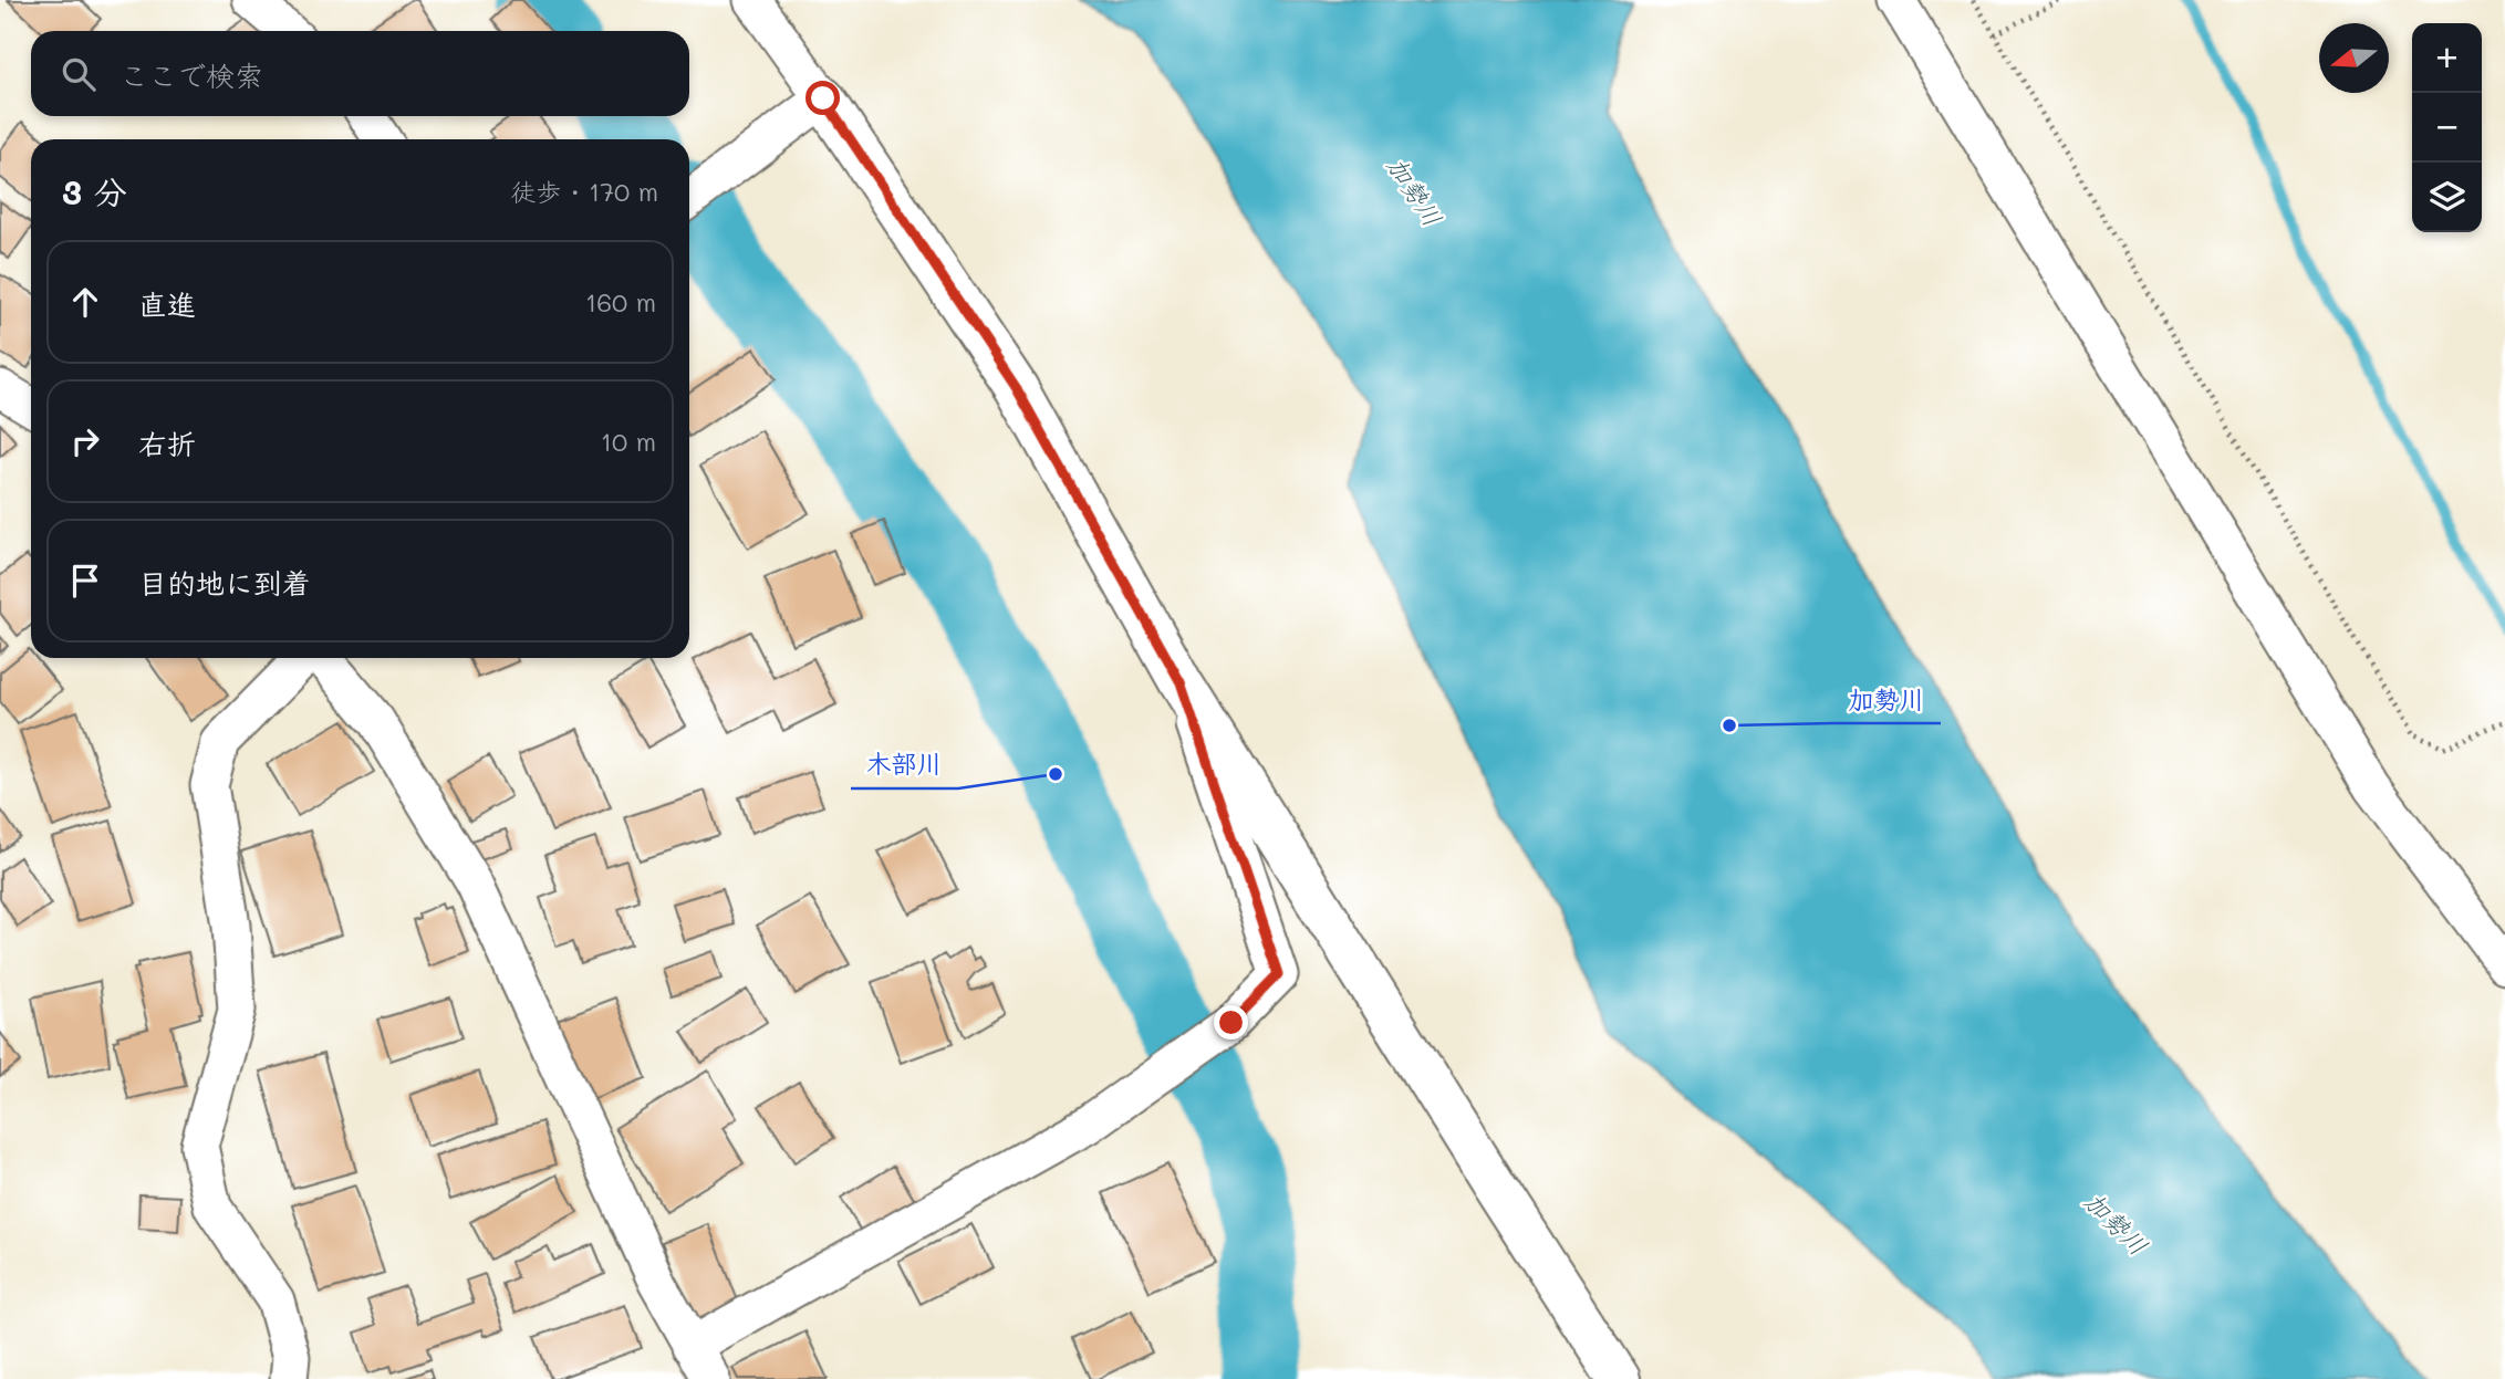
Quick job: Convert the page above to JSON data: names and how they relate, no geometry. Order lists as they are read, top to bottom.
{
  "water": ["加勢川"],
  "places": ["加勢川", "木部川"],
  "north": "left",
  "page": {
    "map_buttons": ["+", "−"],
    "search": "ここで検索",
    "heading": ["3 分", "徒歩 · 170 m"],
    "list": [
      ["直進", "160 m"],
      ["右折", "10 m"],
      "目的地に到着"
    ]
  }
}
